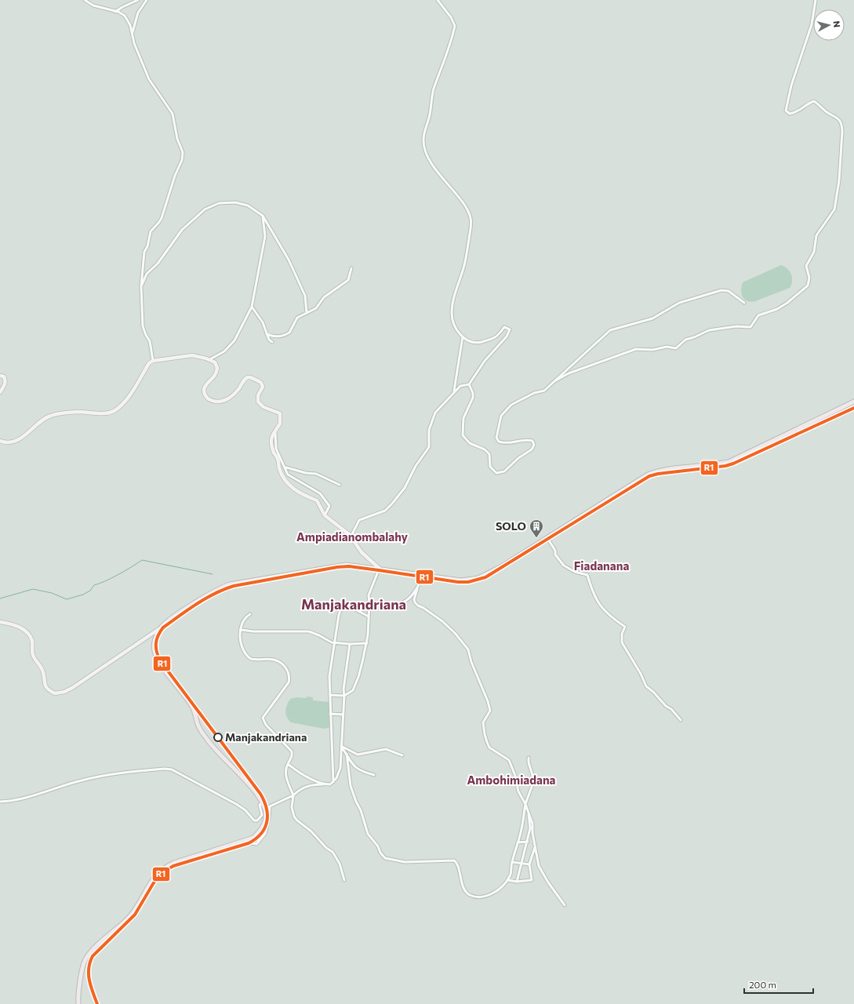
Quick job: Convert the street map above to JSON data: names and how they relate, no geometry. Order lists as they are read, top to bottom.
{
  "districts": [
    "Ampiadianombalahy",
    "Fiadanana",
    "Manjakandriana",
    "Ambohimiadana"
  ],
  "places": {
    "building": ["SOLO"],
    "other": ["Manjakandriana"]
  },
  "lines": ["transit line R1"],
  "scale_bar": "200 m",
  "north": "right"
}
